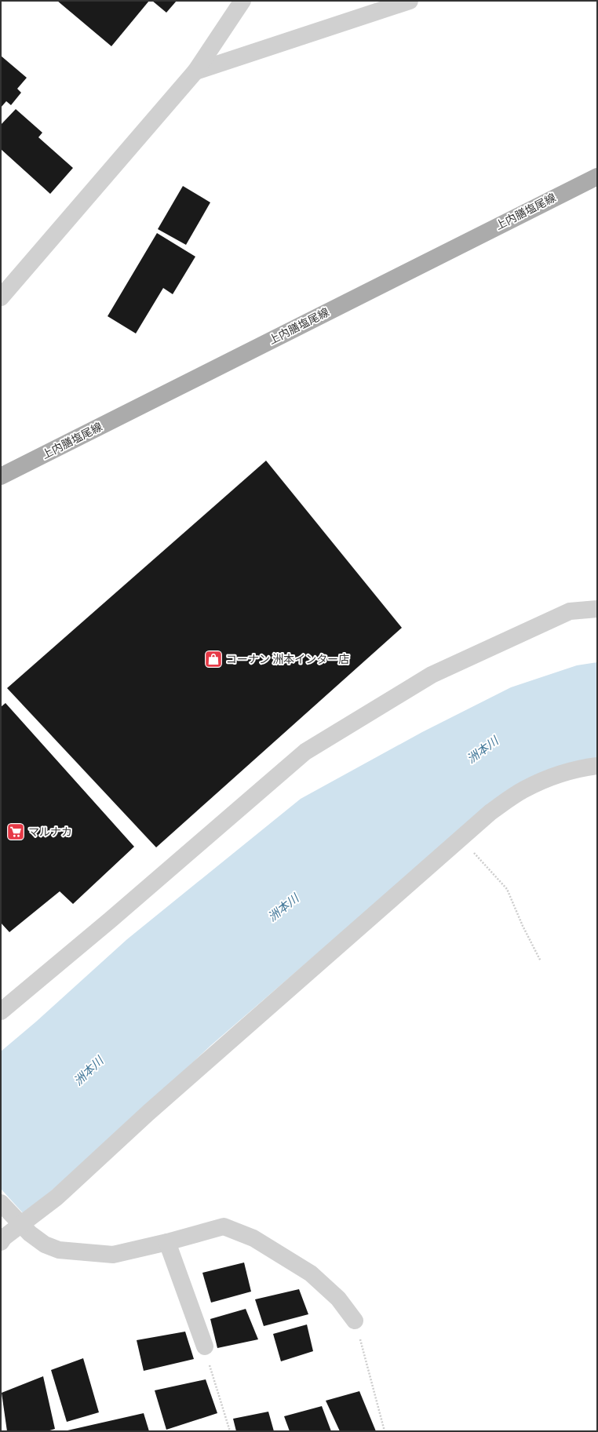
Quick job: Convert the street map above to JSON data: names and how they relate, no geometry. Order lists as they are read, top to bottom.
{
  "streets": {
    "main road": ["上内膳塩尾線"]
  },
  "water": ["洲本川"],
  "places": {
    "shop": ["コーナン 洲本インター店"],
    "supermarket": ["マルナカ"]
  }
}
